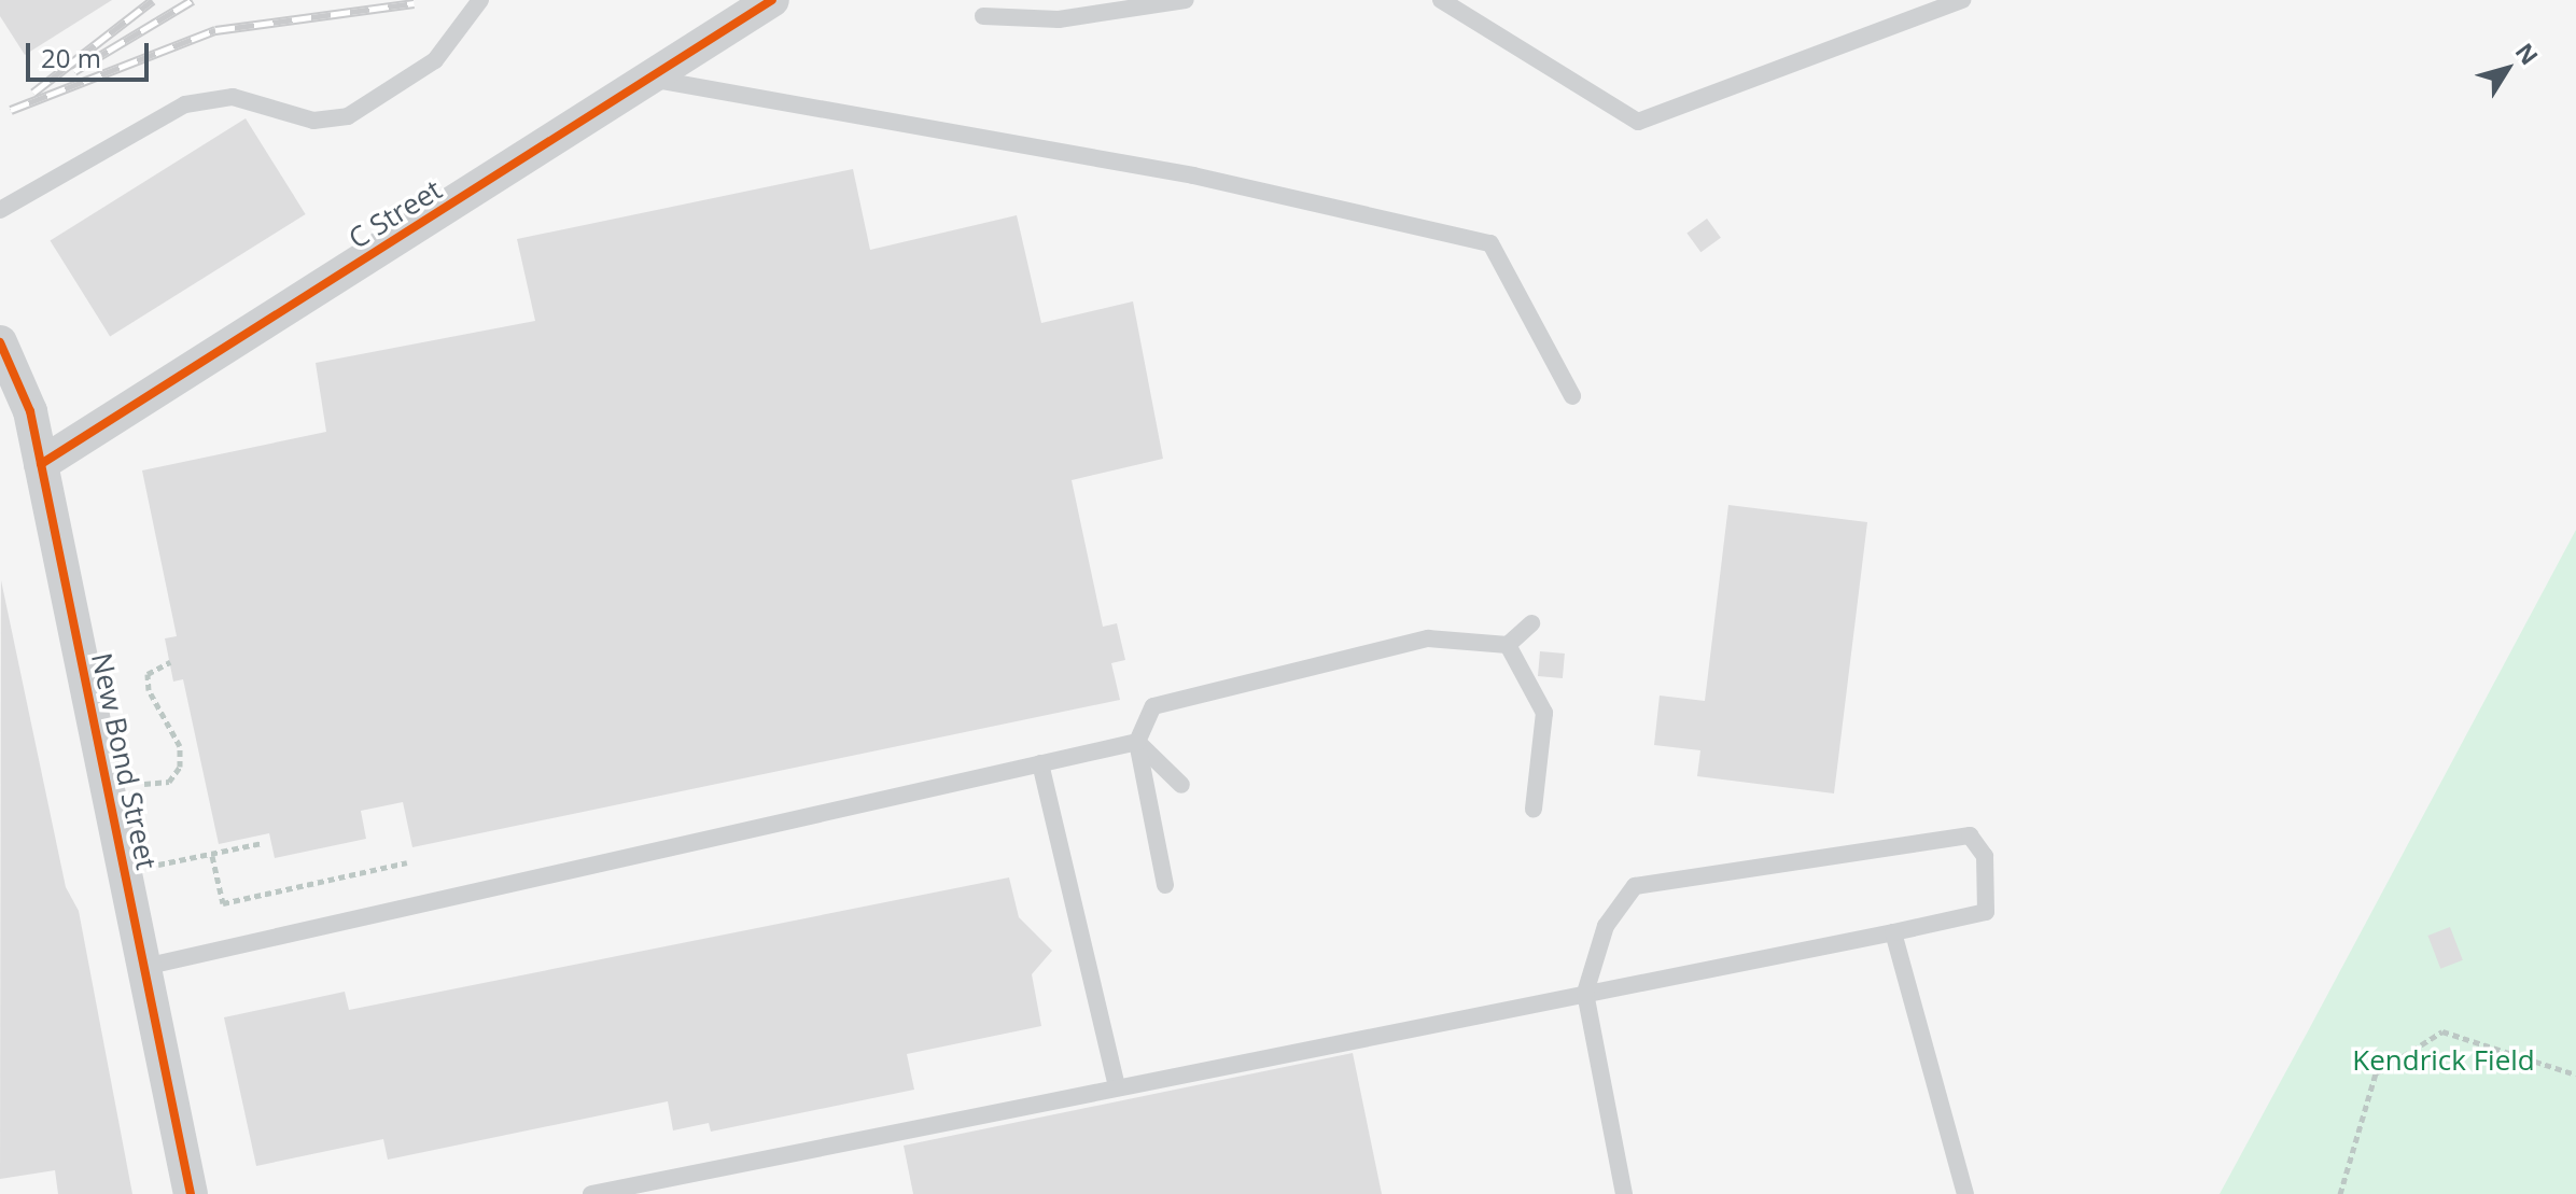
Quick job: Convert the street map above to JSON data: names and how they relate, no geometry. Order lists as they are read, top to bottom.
{
  "streets": {
    "street": ["C Street", "New Bond Street"]
  },
  "crossings": [
    ["C Street", "New Bond Street"]
  ],
  "parks": ["Kendrick Field"],
  "scale_bar": "20 m",
  "north": "top right"
}
